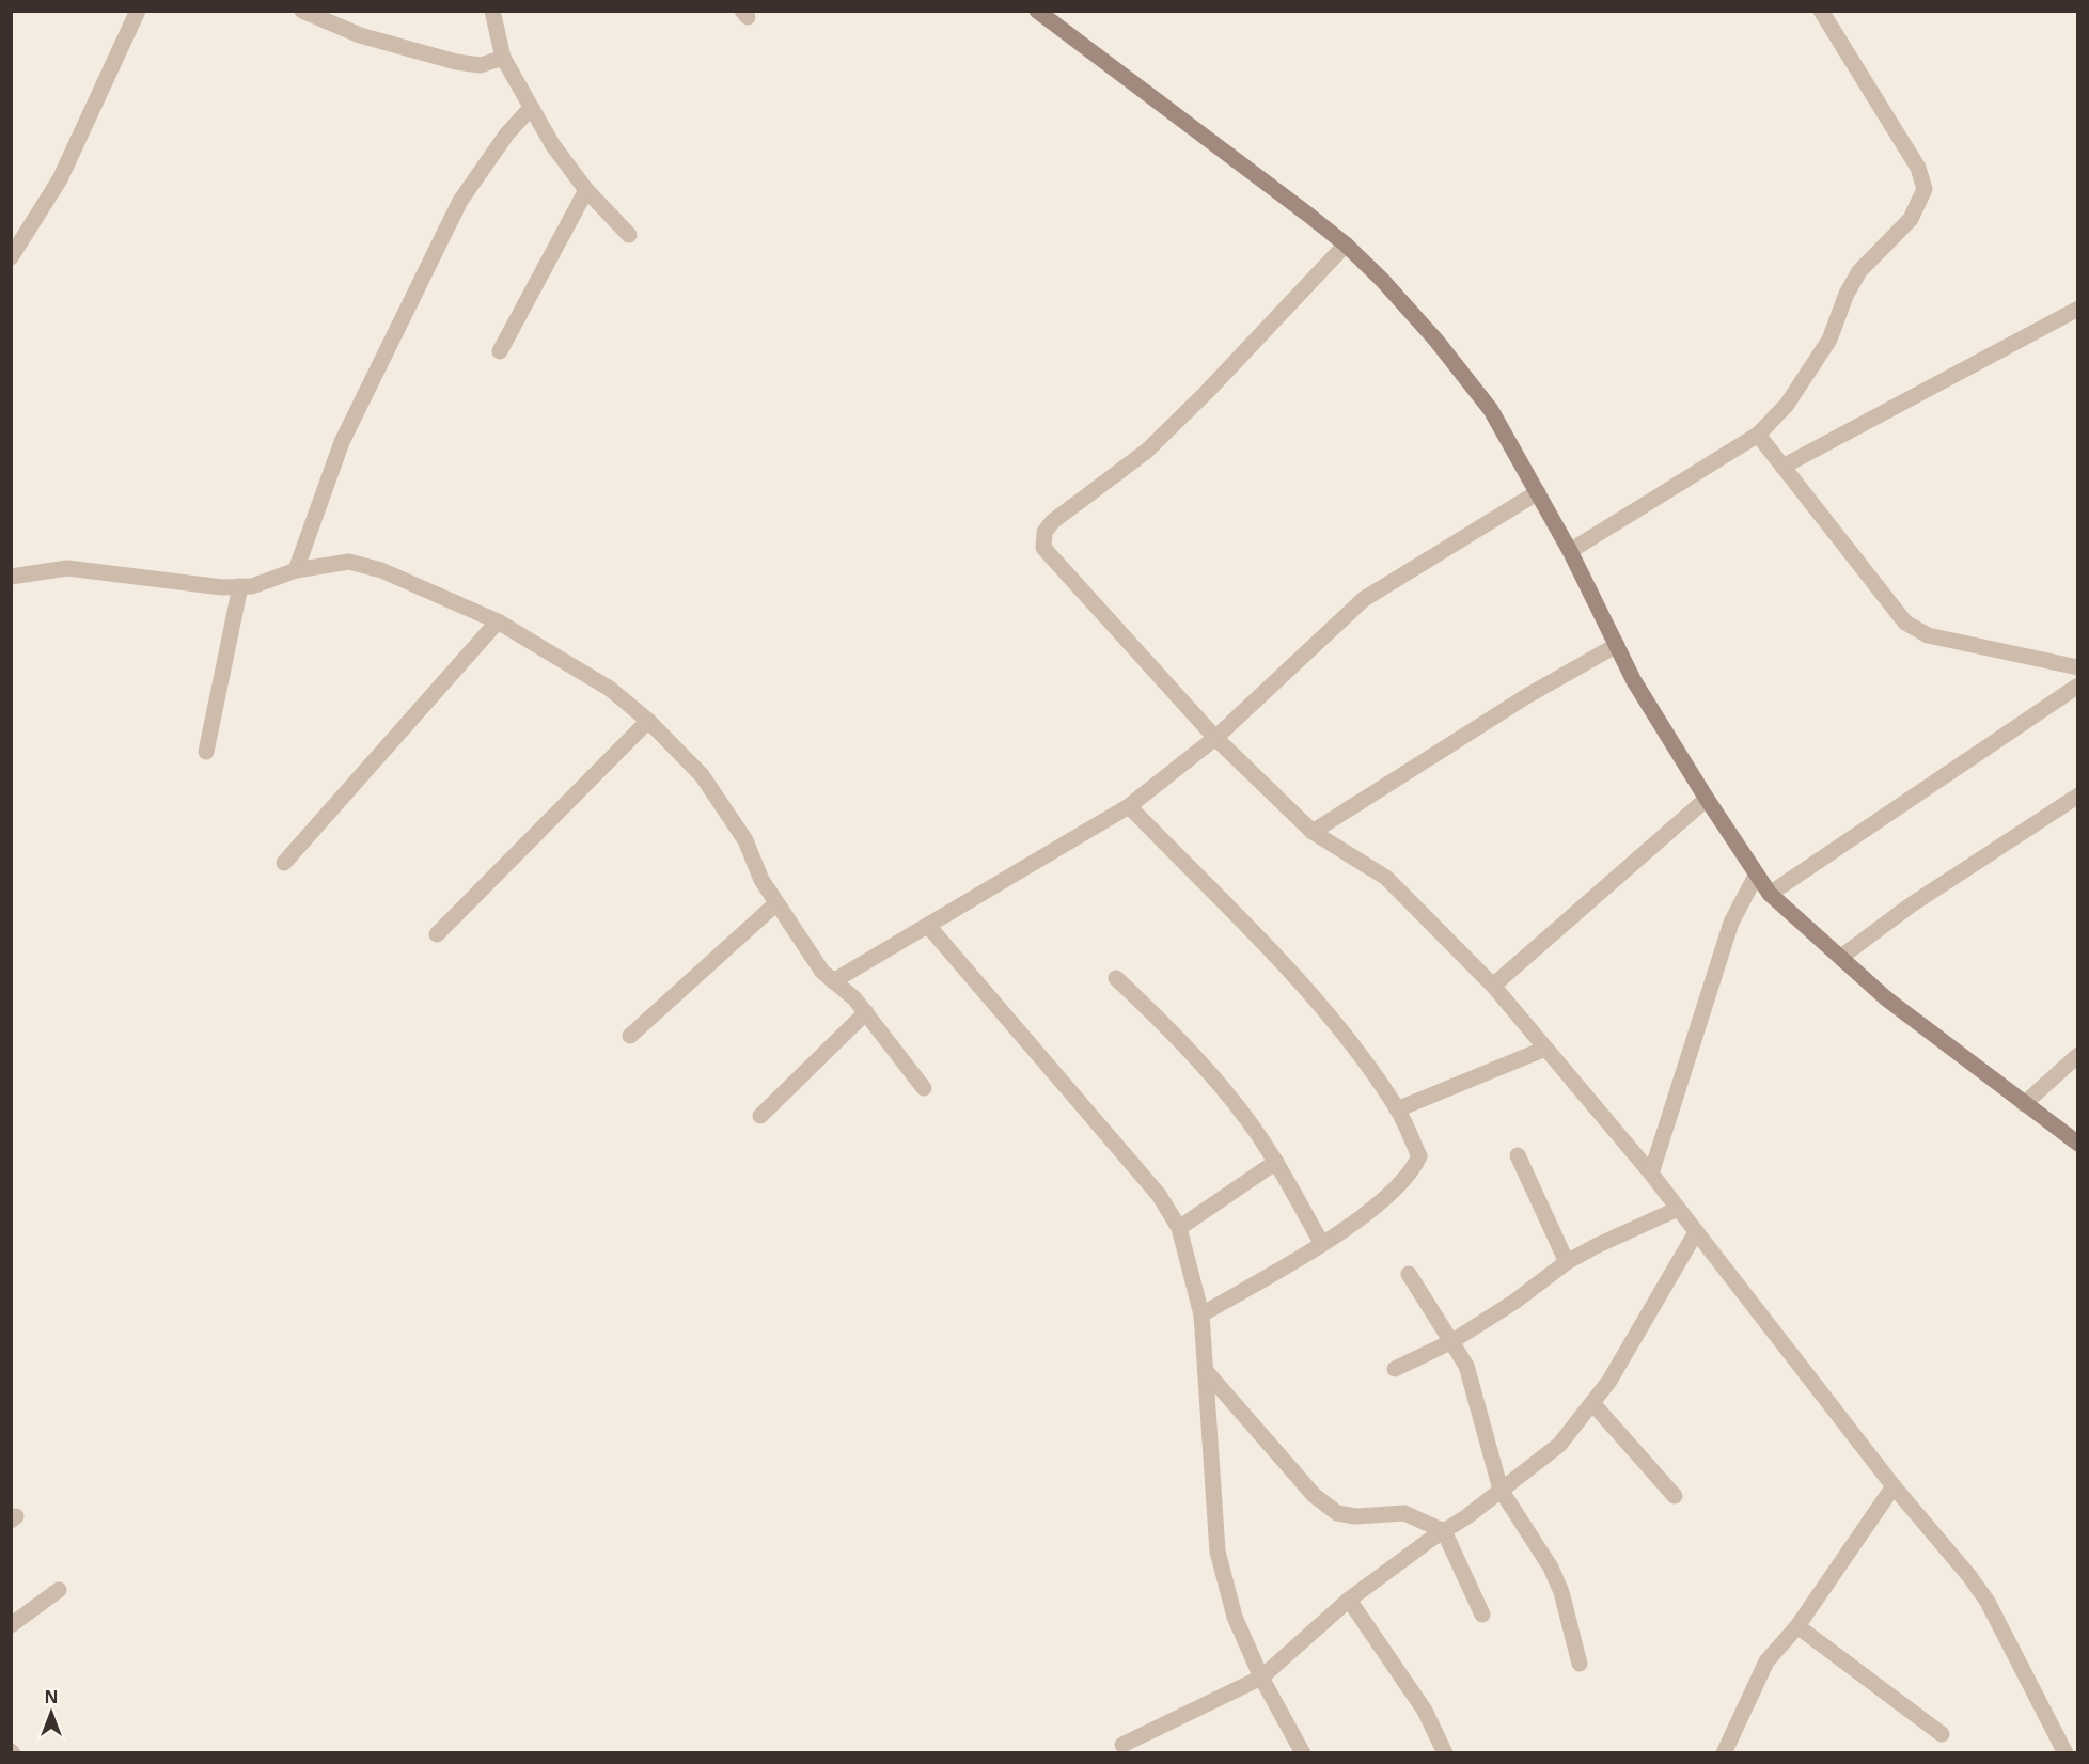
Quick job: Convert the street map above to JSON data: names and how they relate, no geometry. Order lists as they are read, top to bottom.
{
  "north": "top"
}
